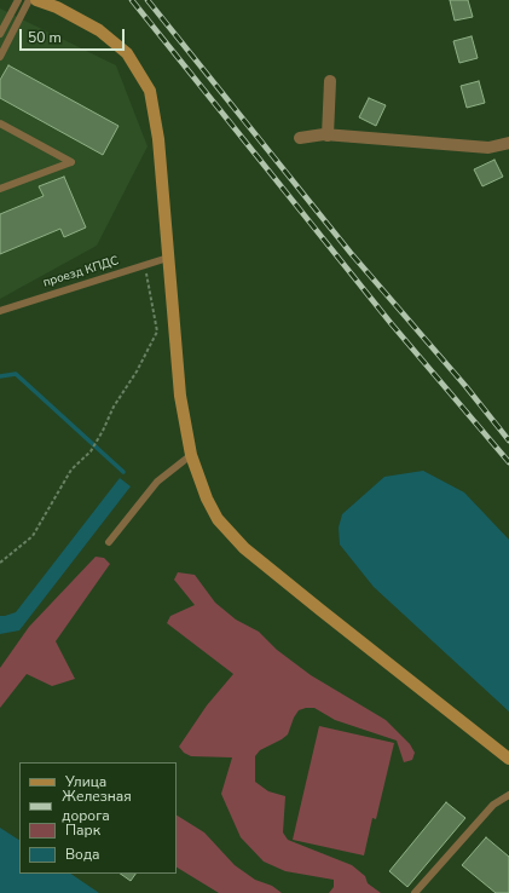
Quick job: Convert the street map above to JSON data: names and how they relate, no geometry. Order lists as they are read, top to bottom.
{
  "streets": {
    "lane": ["проезд КПДС"]
  },
  "legend": [
    "Улица",
    "Железная дорога",
    "Парк",
    "Вода"
  ],
  "scale_bar": "50 m"
}
